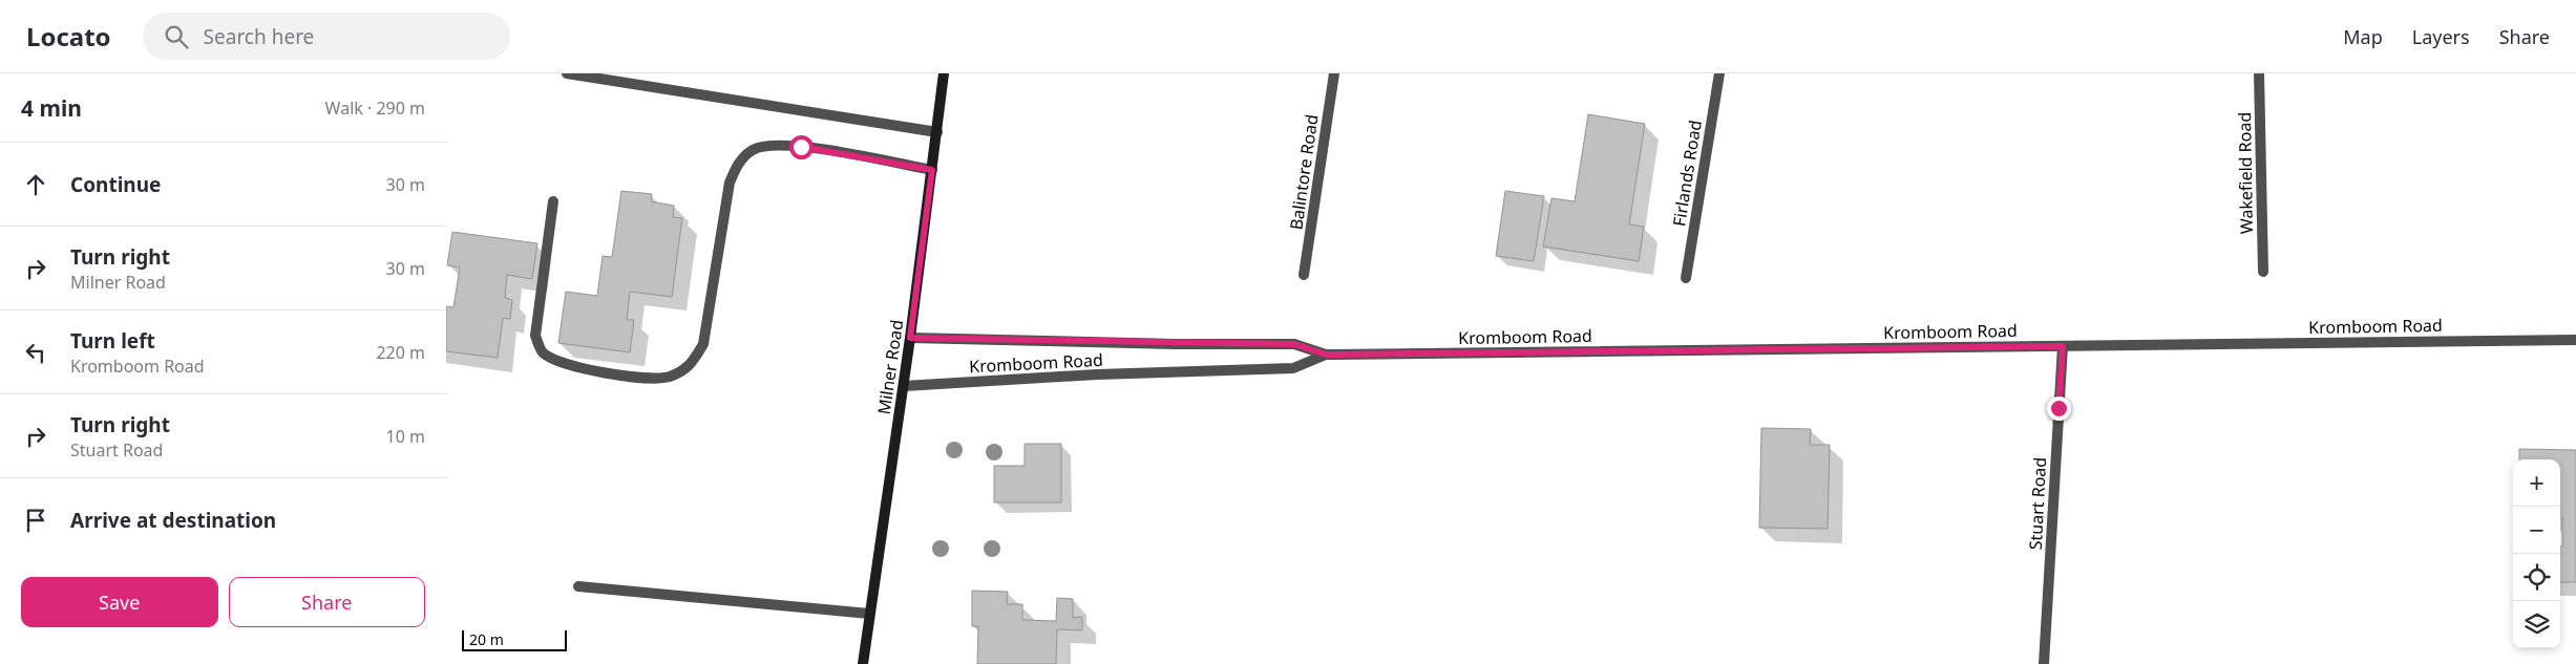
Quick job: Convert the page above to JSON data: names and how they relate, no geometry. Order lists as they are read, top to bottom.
{
  "streets": {
    "main road": ["Milner Road"],
    "street": [
      "Balintore Road",
      "Firlands Road",
      "Wakefield Road",
      "Kromboom Road",
      "Stuart Road"
    ]
  },
  "crossings": [
    ["Kromboom Road", "Milner Road"],
    ["Kromboom Road", "Stuart Road"]
  ],
  "scale_bar": "20 m",
  "page": {
    "header": "Locato",
    "search": "Search here",
    "nav": ["Map", "Layers", "Share"],
    "heading": ["4 min", "Walk · 290 m"],
    "list": [
      ["Continue", "30 m"],
      ["Turn right", "Milner Road", "30 m"],
      ["Turn left", "Kromboom Road", "220 m"],
      ["Turn right", "Stuart Road", "10 m"],
      "Arrive at destination"
    ],
    "map_buttons": ["+", "−"],
    "buttons": ["Save", "Share"],
    "scale": "20 m"
  }
}
